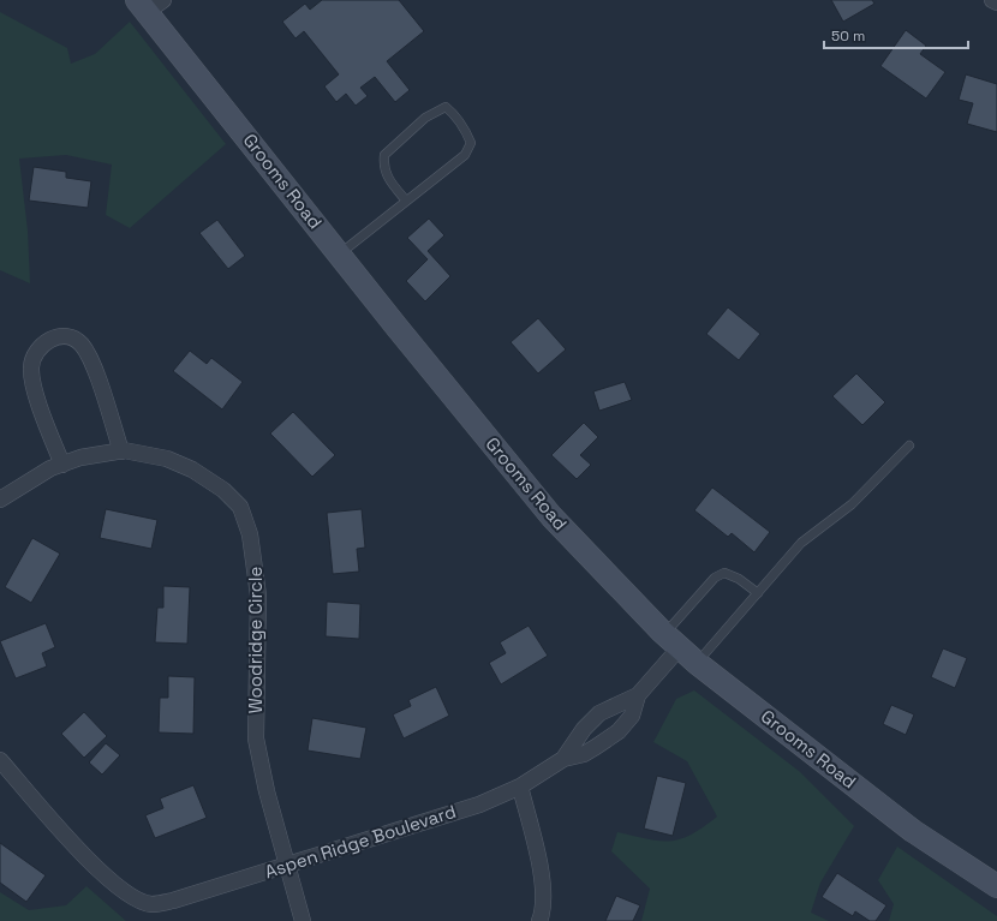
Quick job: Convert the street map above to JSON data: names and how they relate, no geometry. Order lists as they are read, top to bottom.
{
  "streets": {
    "street": ["Grooms Road", "Woodridge Circle", "Aspen Ridge Boulevard"]
  },
  "crossings": [
    ["Grooms Road", "Aspen Ridge Boulevard"],
    ["Woodridge Circle", "Aspen Ridge Boulevard"]
  ],
  "scale_bar": "50 m"
}
